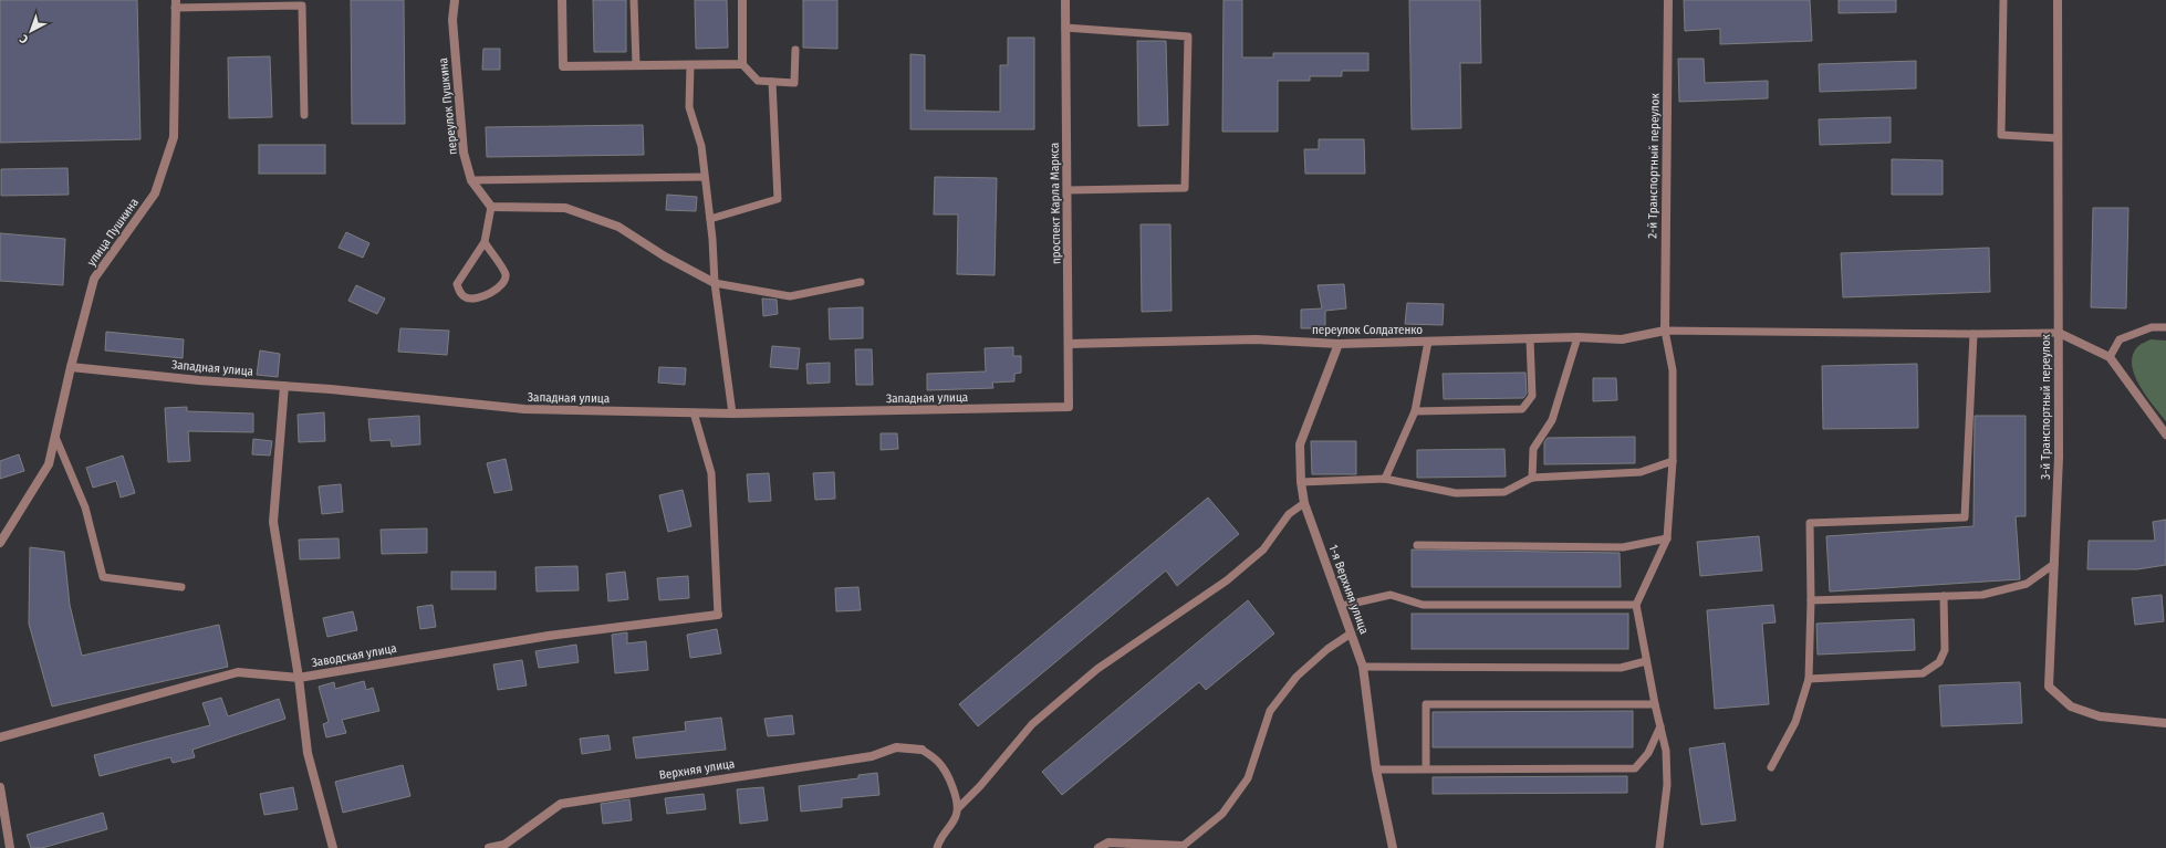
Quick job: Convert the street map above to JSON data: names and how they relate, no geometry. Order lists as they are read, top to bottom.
{
  "streets": {
    "street": [
      "переулок Пушкина",
      "2-й Транспортный переулок",
      "проспект Карла Маркса",
      "улица Пушкина",
      "переулок Солдатенко",
      "Западная улица",
      "3-й Транспортный переулок",
      "1-я Верхняя улица",
      "Заводская улица",
      "Верхняя улица"
    ]
  },
  "crossings": [
    ["2-й Транспортный переулок", "переулок Солдатенко"],
    ["проспект Карла Маркса", "переулок Солдатенко"],
    ["проспект Карла Маркса", "Западная улица"],
    ["улица Пушкина", "Западная улица"],
    ["переулок Солдатенко", "1-я Верхняя улица"]
  ],
  "north": "bottom left"
}
